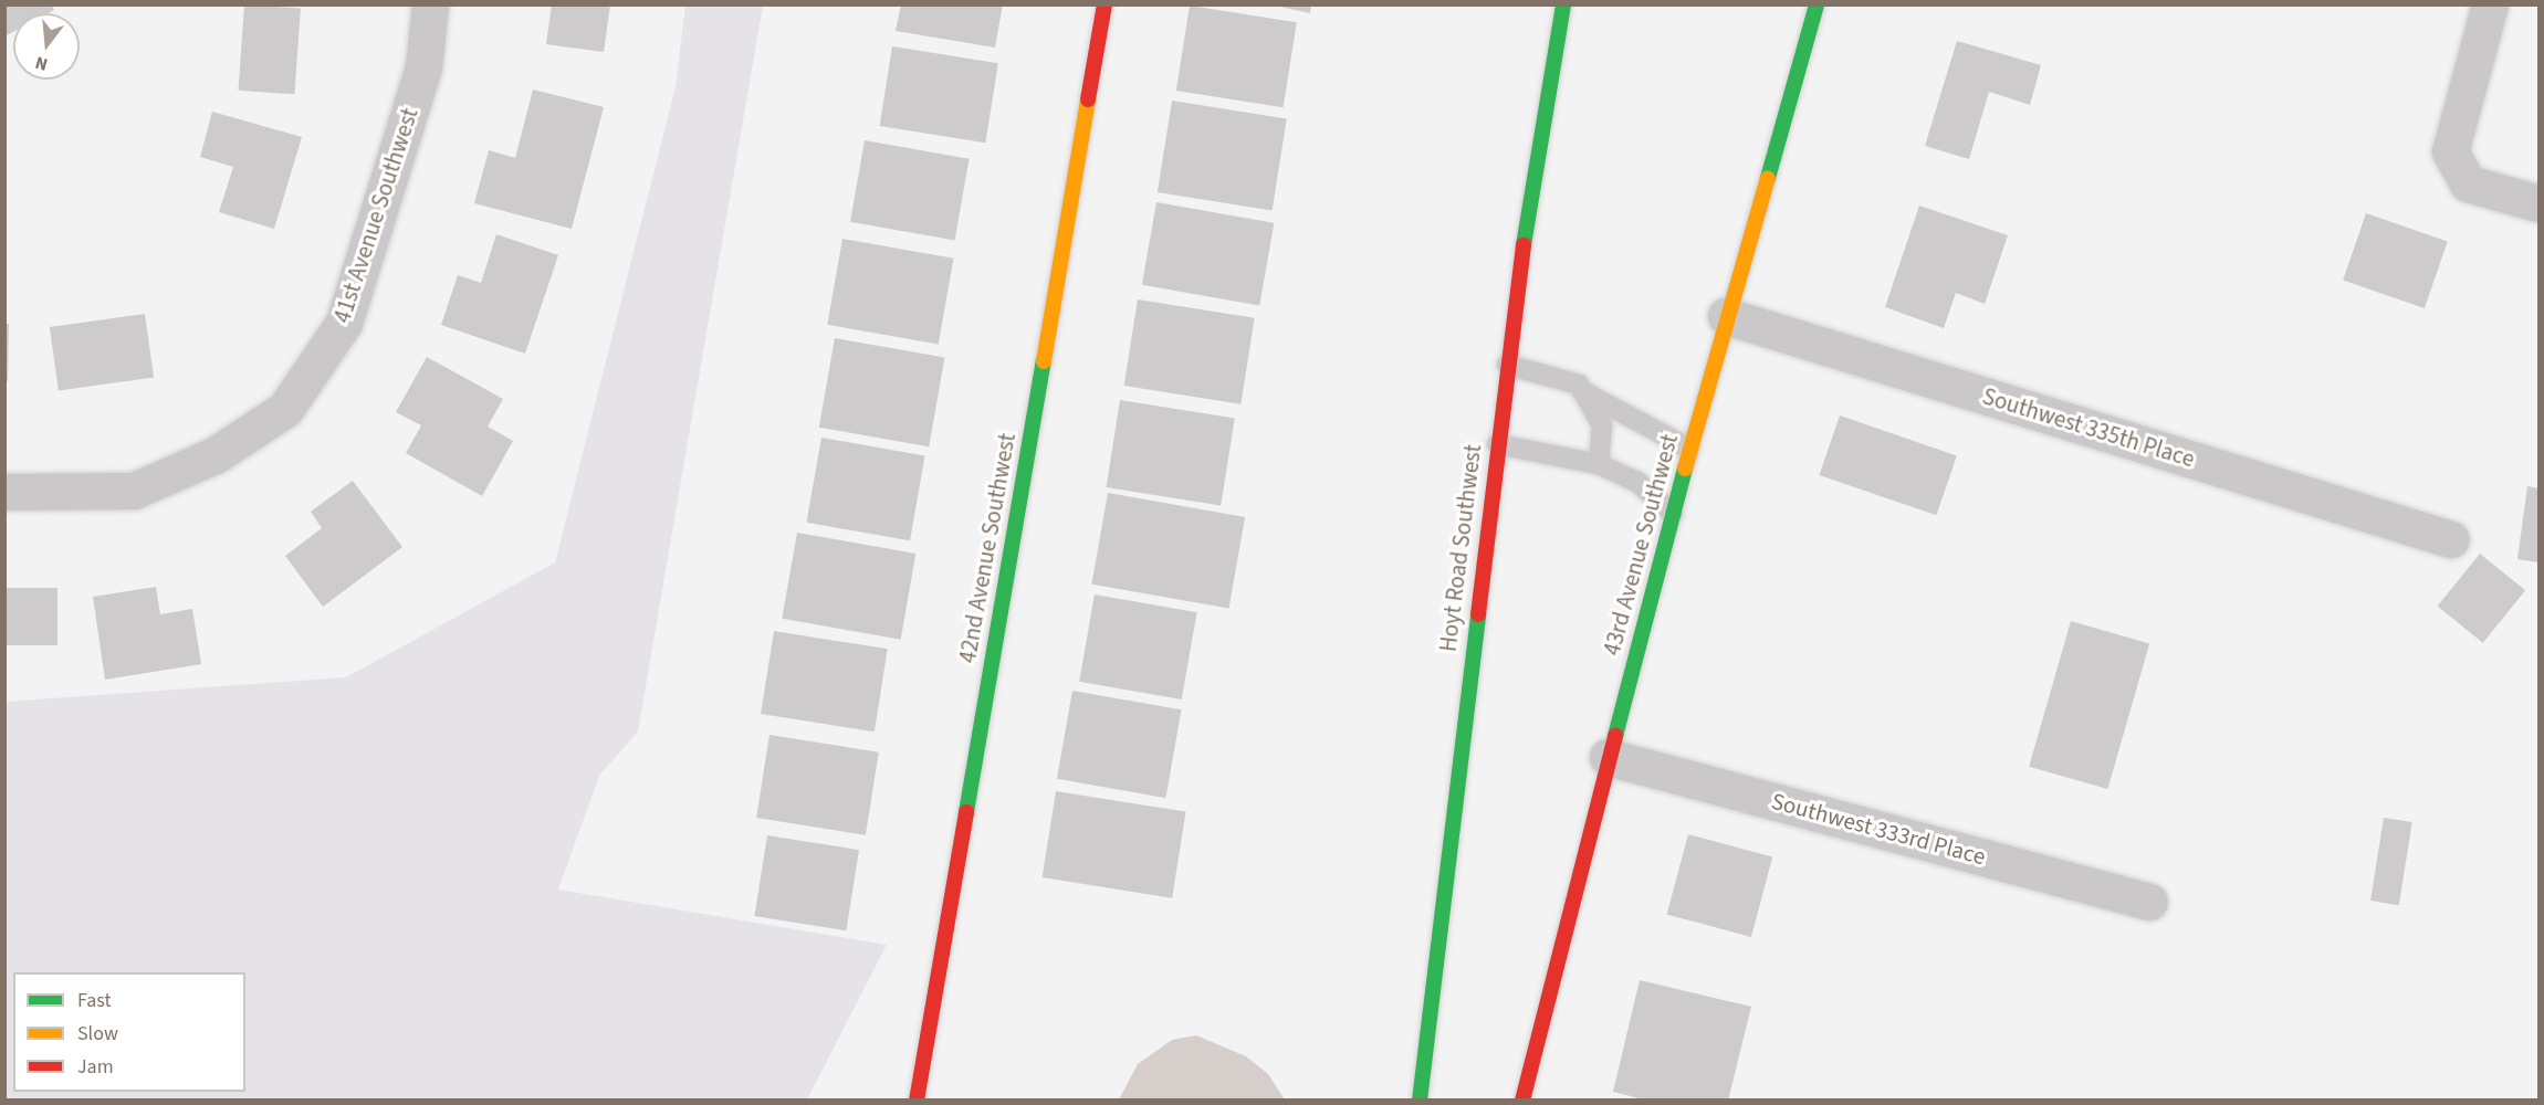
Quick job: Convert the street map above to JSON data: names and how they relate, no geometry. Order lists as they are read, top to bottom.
{
  "streets": {
    "street": [
      "41st Avenue Southwest",
      "Southwest 335th Place",
      "43rd Avenue Southwest",
      "42nd Avenue Southwest",
      "Hoyt Road Southwest",
      "Southwest 333rd Place"
    ]
  },
  "crossings": [
    ["Southwest 335th Place", "43rd Avenue Southwest"],
    ["43rd Avenue Southwest", "Southwest 333rd Place"]
  ],
  "legend": ["Fast", "Slow", "Jam"],
  "north": "bottom"
}
